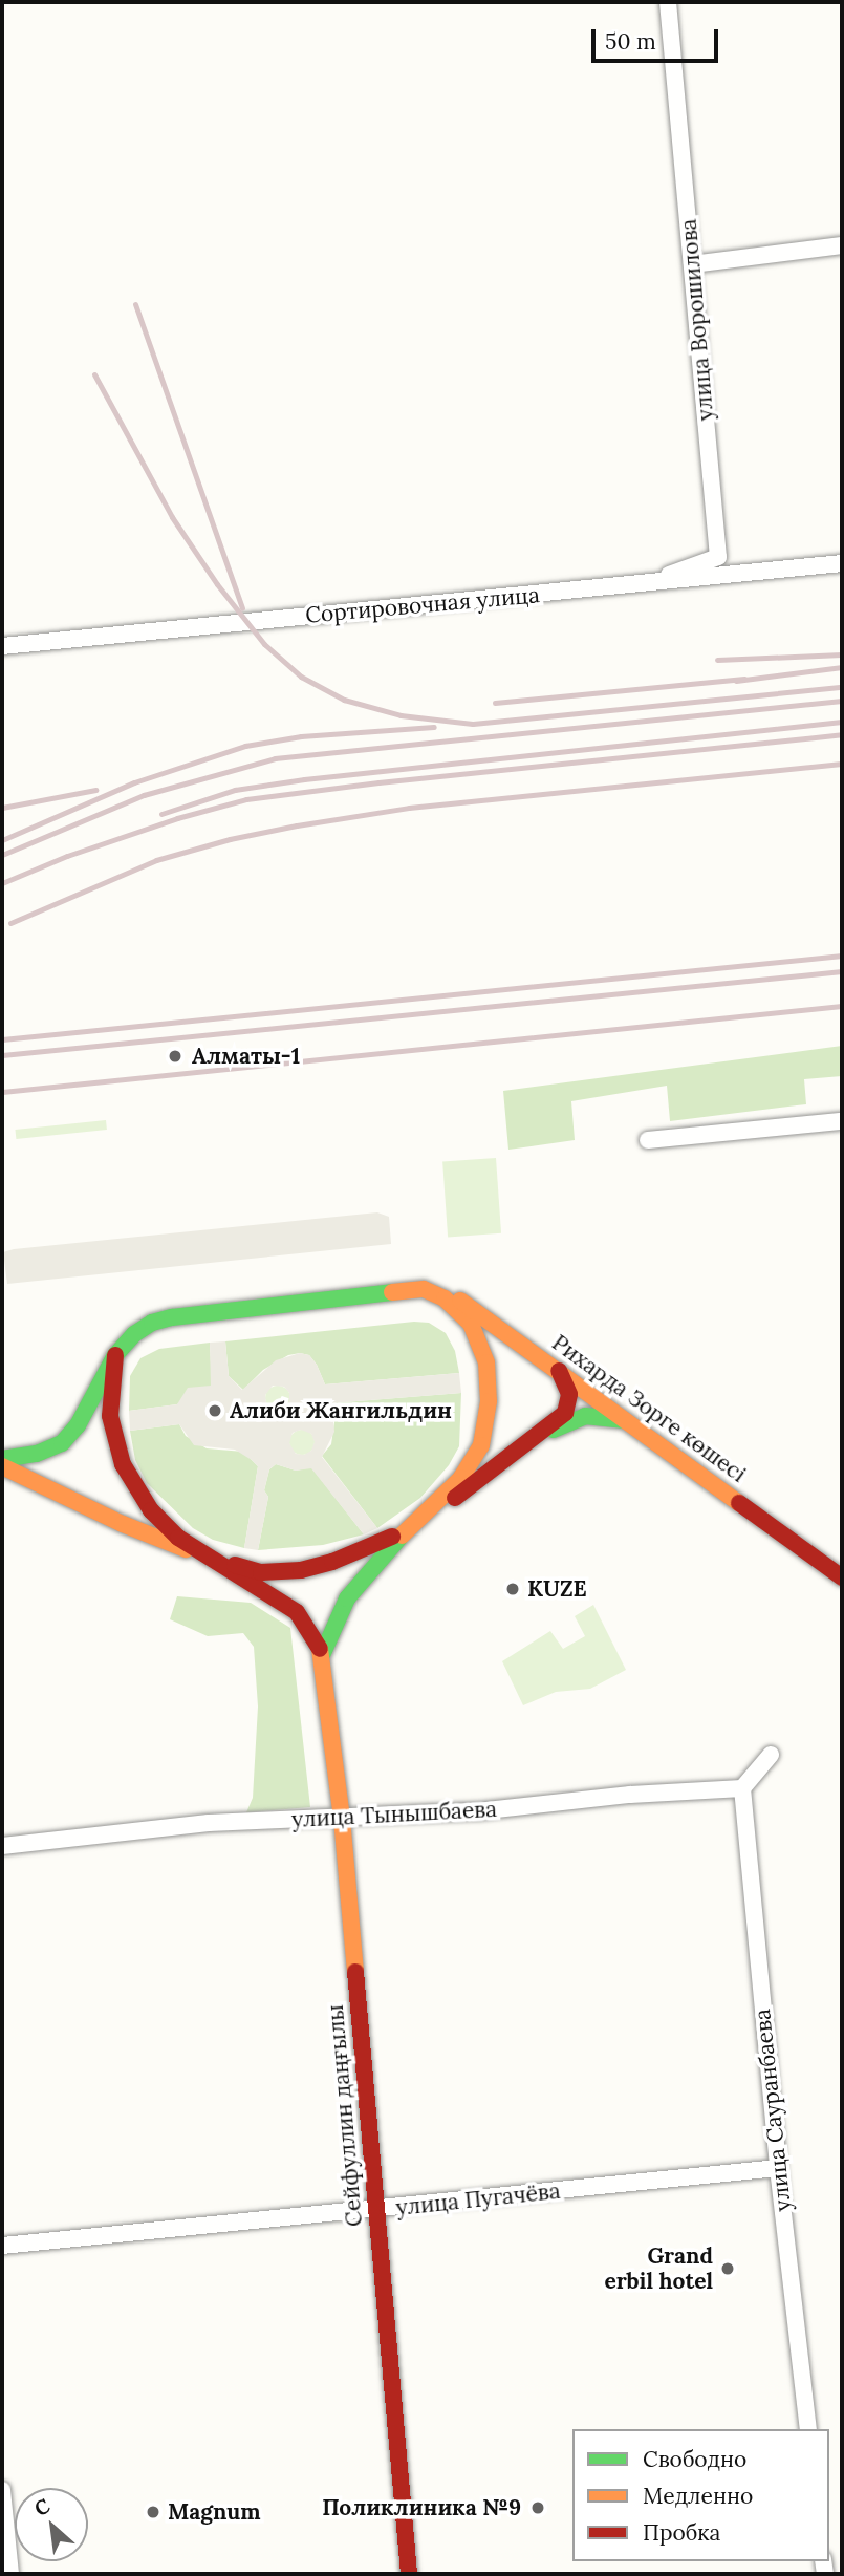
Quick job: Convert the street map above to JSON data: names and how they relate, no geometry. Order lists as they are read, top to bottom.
{
  "streets": {
    "main road": ["Рихарда Зорге көшесі", "Сейфуллин даңғылы"],
    "street": [
      "улица Ворошилова",
      "Сортировочная улица",
      "улица Тынышбаева",
      "улица Сауранбаева",
      "улица Пугачёва"
    ]
  },
  "crossings": [
    ["улица Ворошилова", "Сортировочная улица"],
    ["улица Тынышбаева", "улица Сауранбаева"],
    ["улица Тынышбаева", "Сейфуллин даңғылы"],
    ["улица Сауранбаева", "улица Пугачёва"],
    ["Сейфуллин даңғылы", "улица Пугачёва"]
  ],
  "places": [
    "Алматы-1",
    "Алиби Жангильдин",
    "KUZE",
    "Grand erbil hotel",
    "Поликлиника №9",
    "Magnum"
  ],
  "legend": ["Свободно", "Медленно", "Пробка"],
  "scale_bar": "50 m",
  "north": "top left"
}
